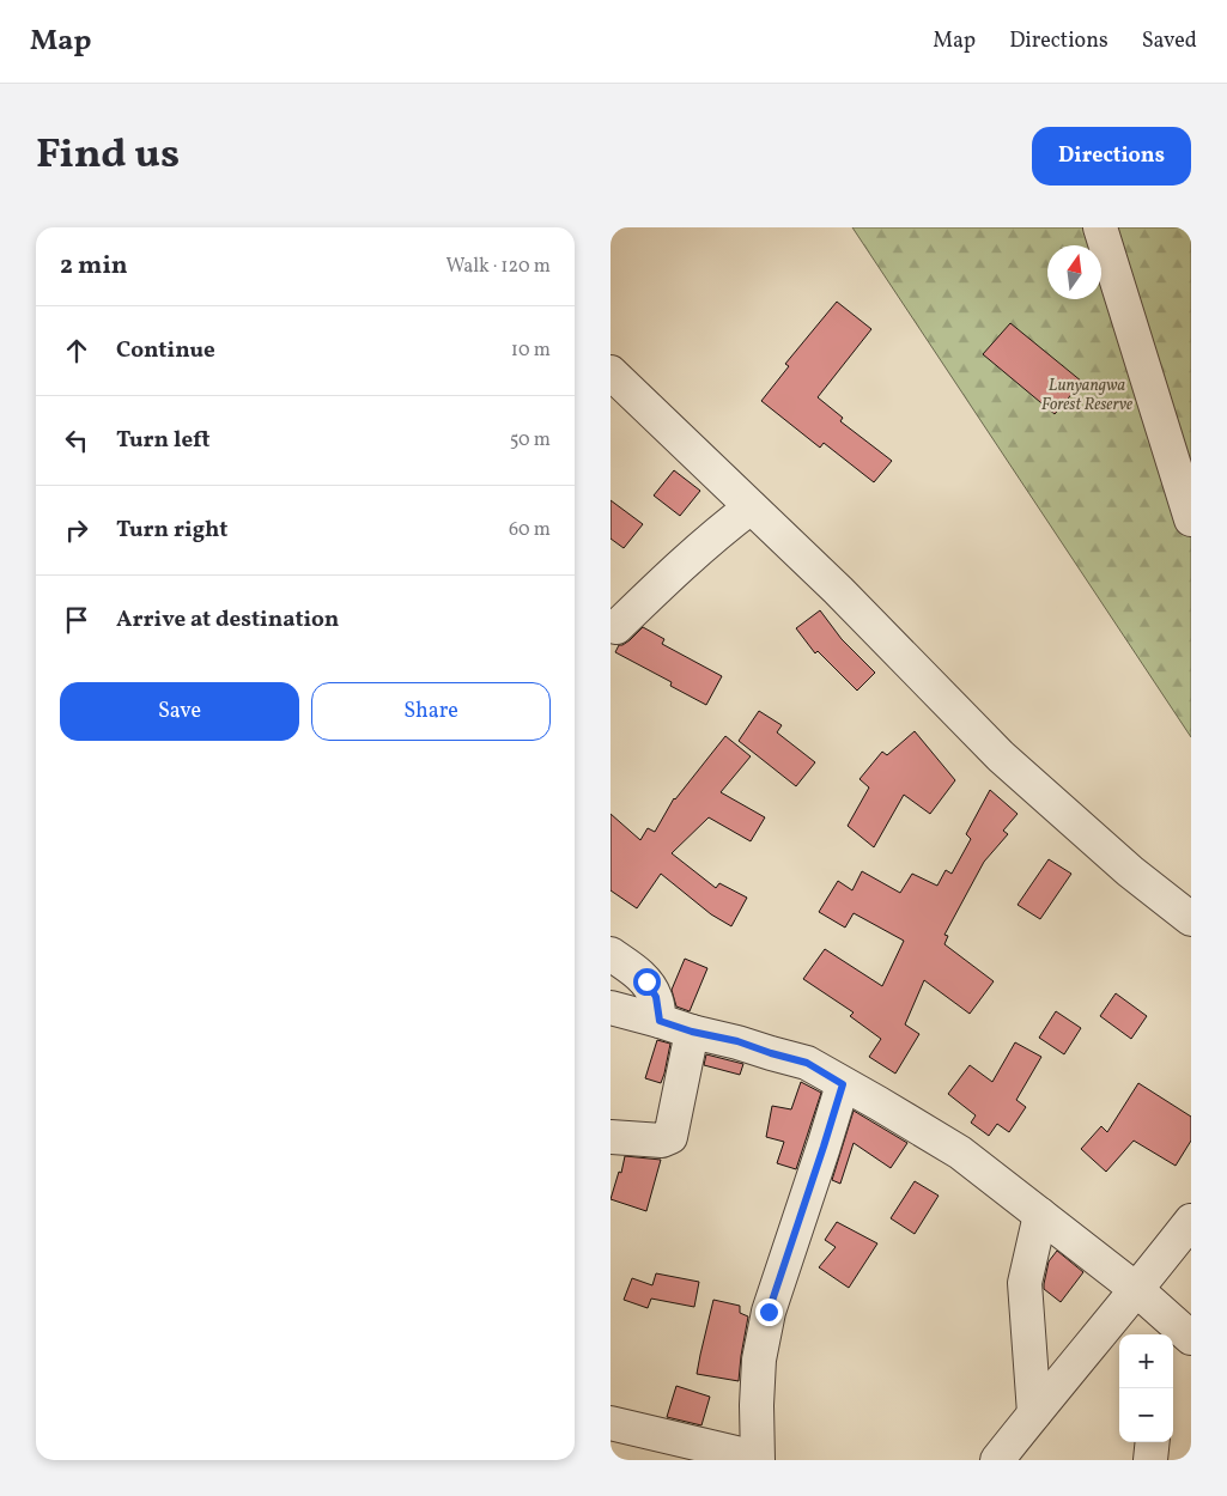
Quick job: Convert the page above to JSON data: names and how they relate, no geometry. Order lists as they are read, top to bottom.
{
  "parks": ["Lunyangwa Forest Reserve"],
  "north": "top",
  "page": {
    "header": "Map",
    "nav": ["Map", "Directions", "Saved"],
    "title": "Find us",
    "buttons": [
      "Directions",
      ["Save", "Share"]
    ],
    "heading": ["2 min", "Walk · 120 m"],
    "list": [
      ["Continue", "10 m"],
      ["Turn left", "50 m"],
      ["Turn right", "60 m"],
      "Arrive at destination"
    ],
    "map_buttons": ["+", "−"]
  }
}
